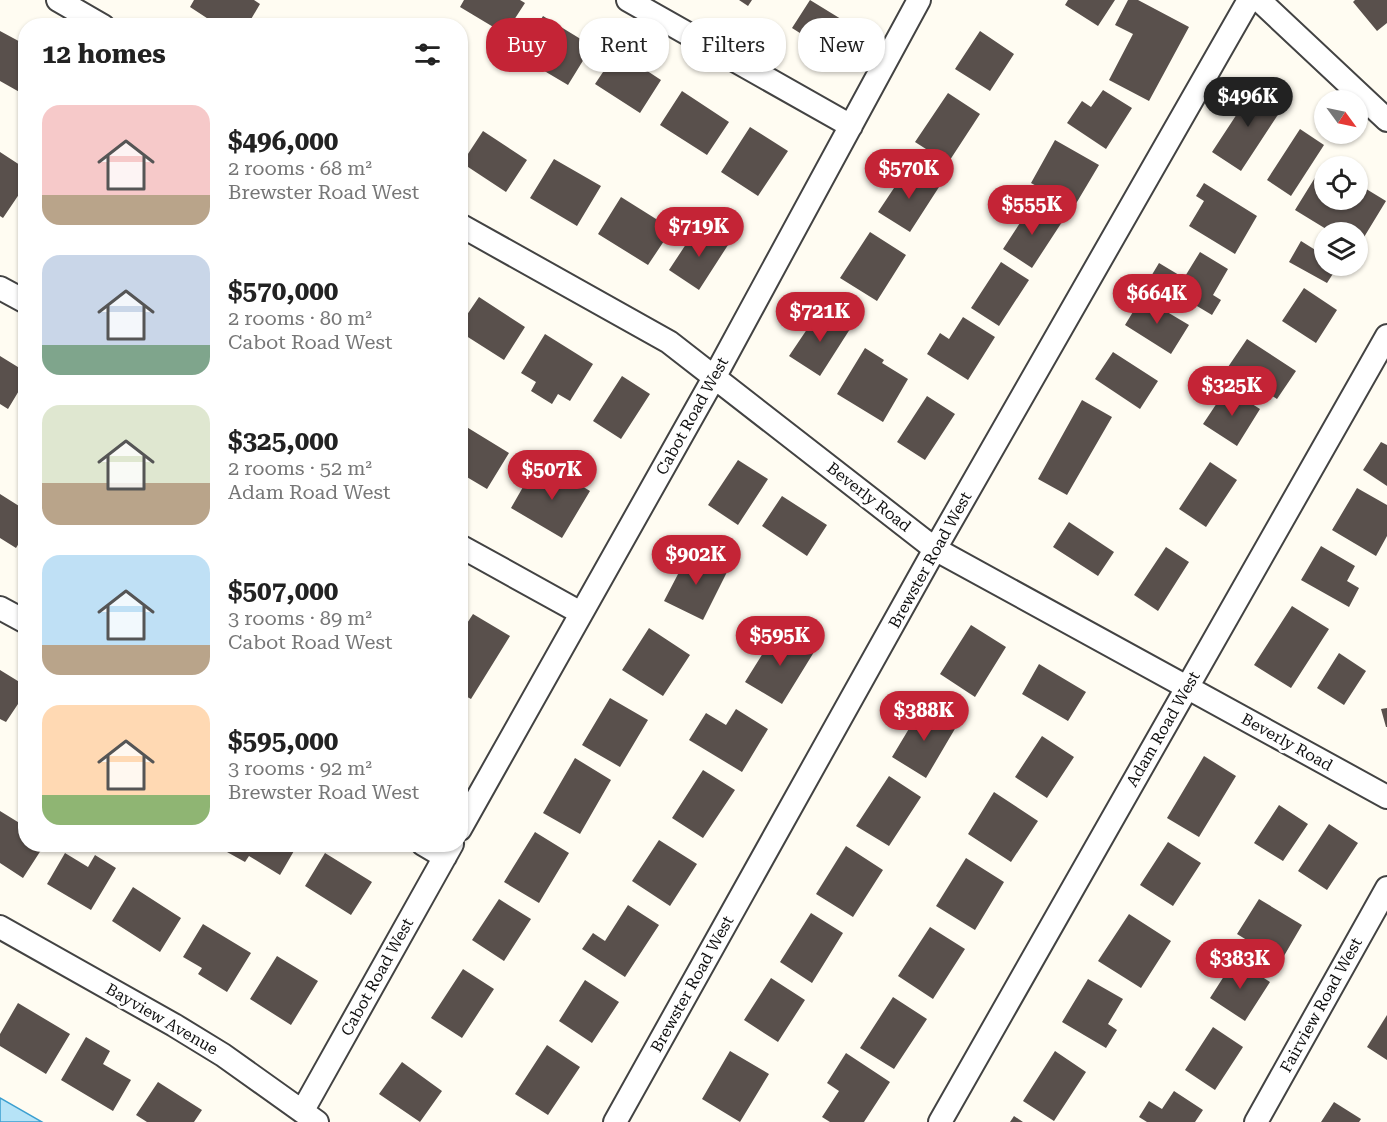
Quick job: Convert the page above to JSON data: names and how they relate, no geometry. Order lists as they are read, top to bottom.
{
  "streets": {
    "street": [
      "Cabot Road West",
      "Beverly Road",
      "Brewster Road West",
      "Adam Road West",
      "Fairview Road West",
      "Bayview Avenue"
    ]
  },
  "crossings": [
    ["Cabot Road West", "Beverly Road"],
    ["Cabot Road West", "Bayview Avenue"],
    ["Beverly Road", "Brewster Road West"],
    ["Beverly Road", "Adam Road West"]
  ],
  "north": "bottom right",
  "page": {
    "chip": [
      "Buy",
      "Rent",
      "Filters",
      "New"
    ],
    "heading": "12 homes",
    "price": [
      "$496K",
      "$570K",
      "$555K",
      "$719K",
      "$664K",
      "$721K",
      "$325K",
      "$507K",
      "$902K",
      "$595K",
      "$388K",
      "$383K"
    ],
    "list": [
      {
        "name": "$496,000",
        "note": "2 rooms · 68 m² · Brewster Road West"
      },
      {
        "name": "$570,000",
        "note": "2 rooms · 80 m² · Cabot Road West"
      },
      {
        "name": "$325,000",
        "note": "2 rooms · 52 m² · Adam Road West"
      },
      {
        "name": "$507,000",
        "note": "3 rooms · 89 m² · Cabot Road West"
      },
      {
        "name": "$595,000",
        "note": "3 rooms · 92 m² · Brewster Road West"
      }
    ]
  }
}
